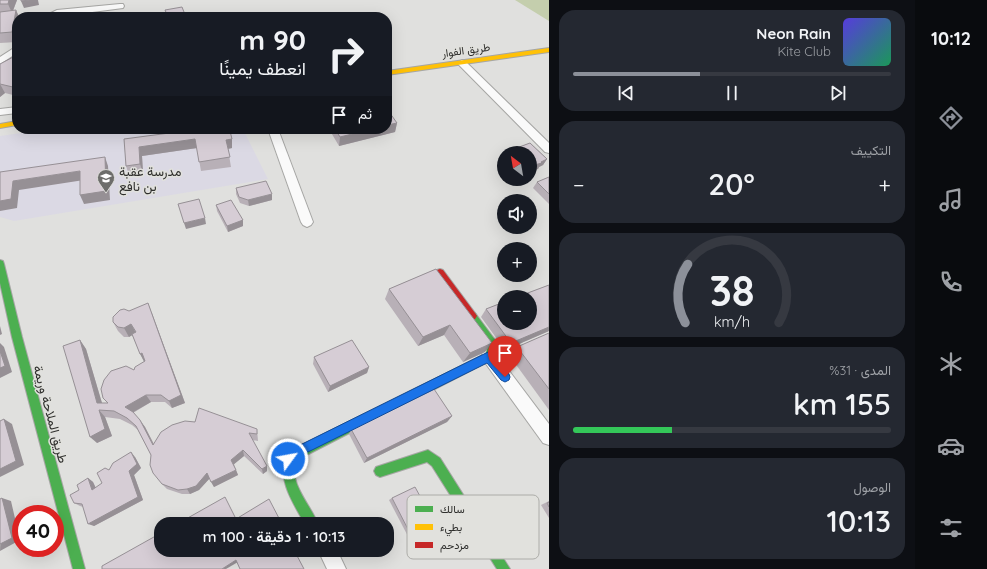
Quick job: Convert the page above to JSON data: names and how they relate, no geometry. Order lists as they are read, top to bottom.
{
  "streets": {
    "street": ["طريق الفوار", "طريق الملاحة وريمة"]
  },
  "places": {
    "school or university": ["مدرسة عقبة بن نافع"]
  },
  "legend": ["سالك", "بطيء", "مزدحم"],
  "north": "top left",
  "page": {
    "tabs": "10:12",
    "turn": ["90 m", "انعطف يمينًا"],
    "song": ["Neon Rain", "Kite Club"],
    "then": "ثم",
    "tile": [
      "التكييف",
      ["المدى · 31%", "155 km"],
      ["الوصول", "10:13"]
    ],
    "map_buttons": ["+", "−"],
    "heat": ["−", "20°", "+"],
    "limit": "40",
    "trip": "10:13 · 1 دقيقة · 100 m",
    "gauge": ["38", "km/h"]
  }
}
